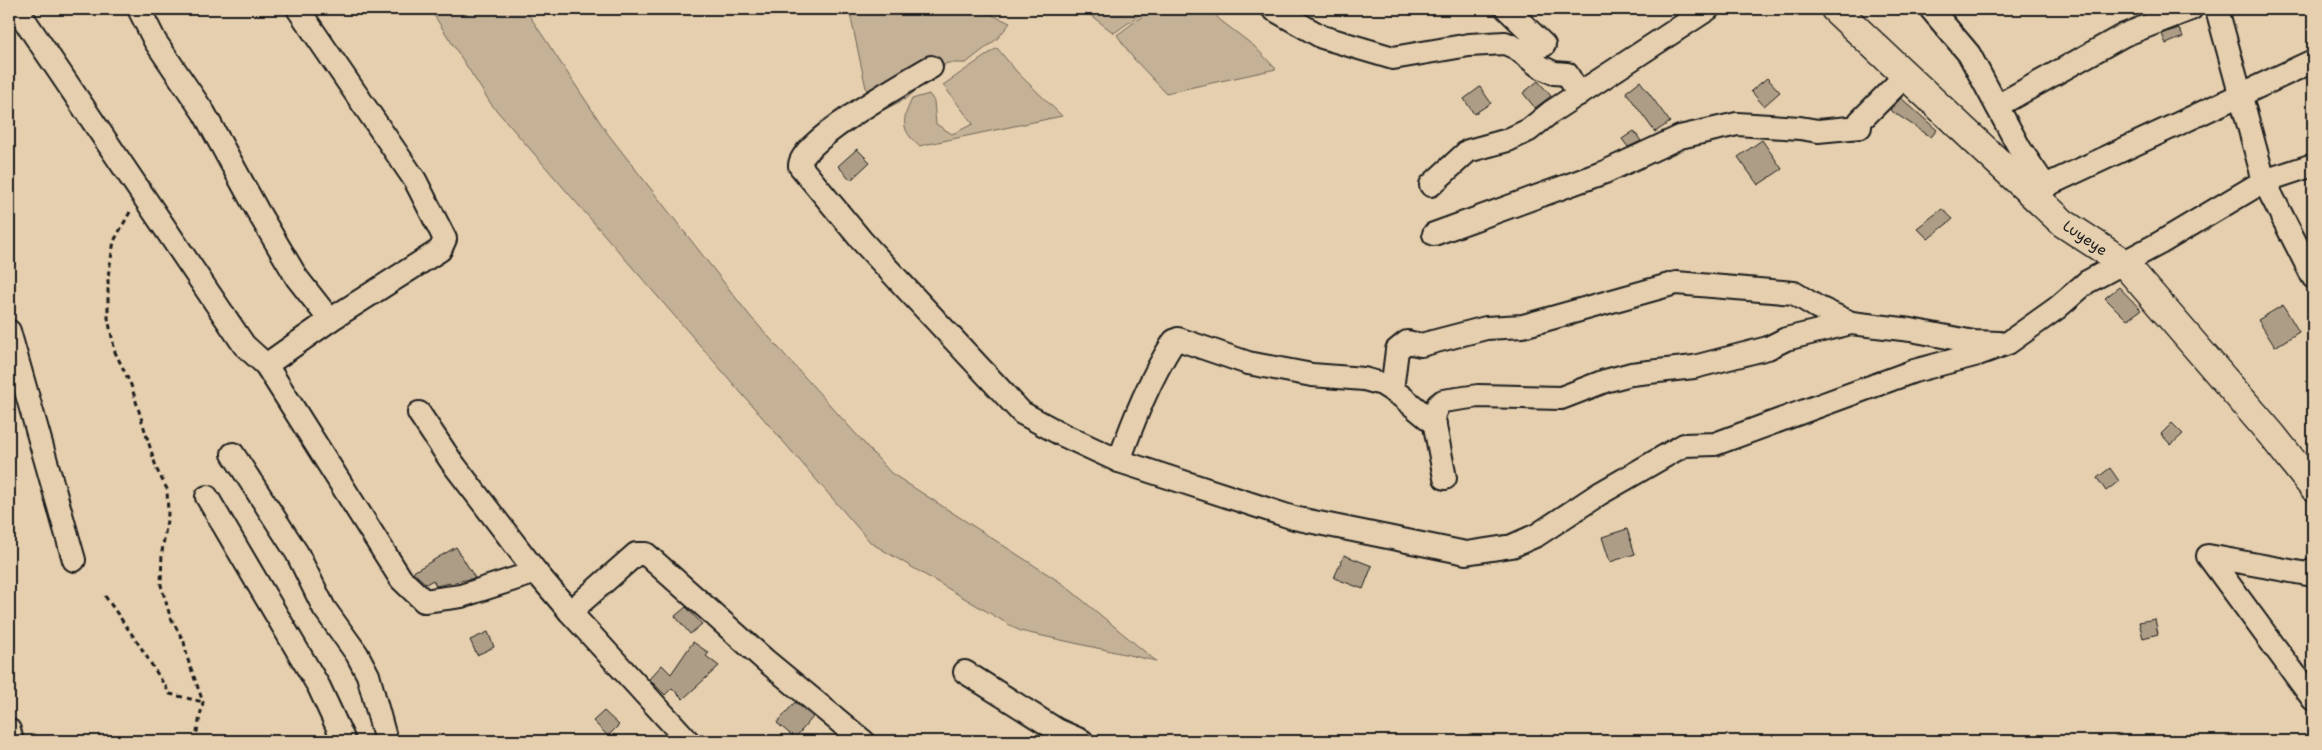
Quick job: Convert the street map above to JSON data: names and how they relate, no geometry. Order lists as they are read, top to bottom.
{
  "streets": {
    "street": ["Luyeye"]
  }
}
